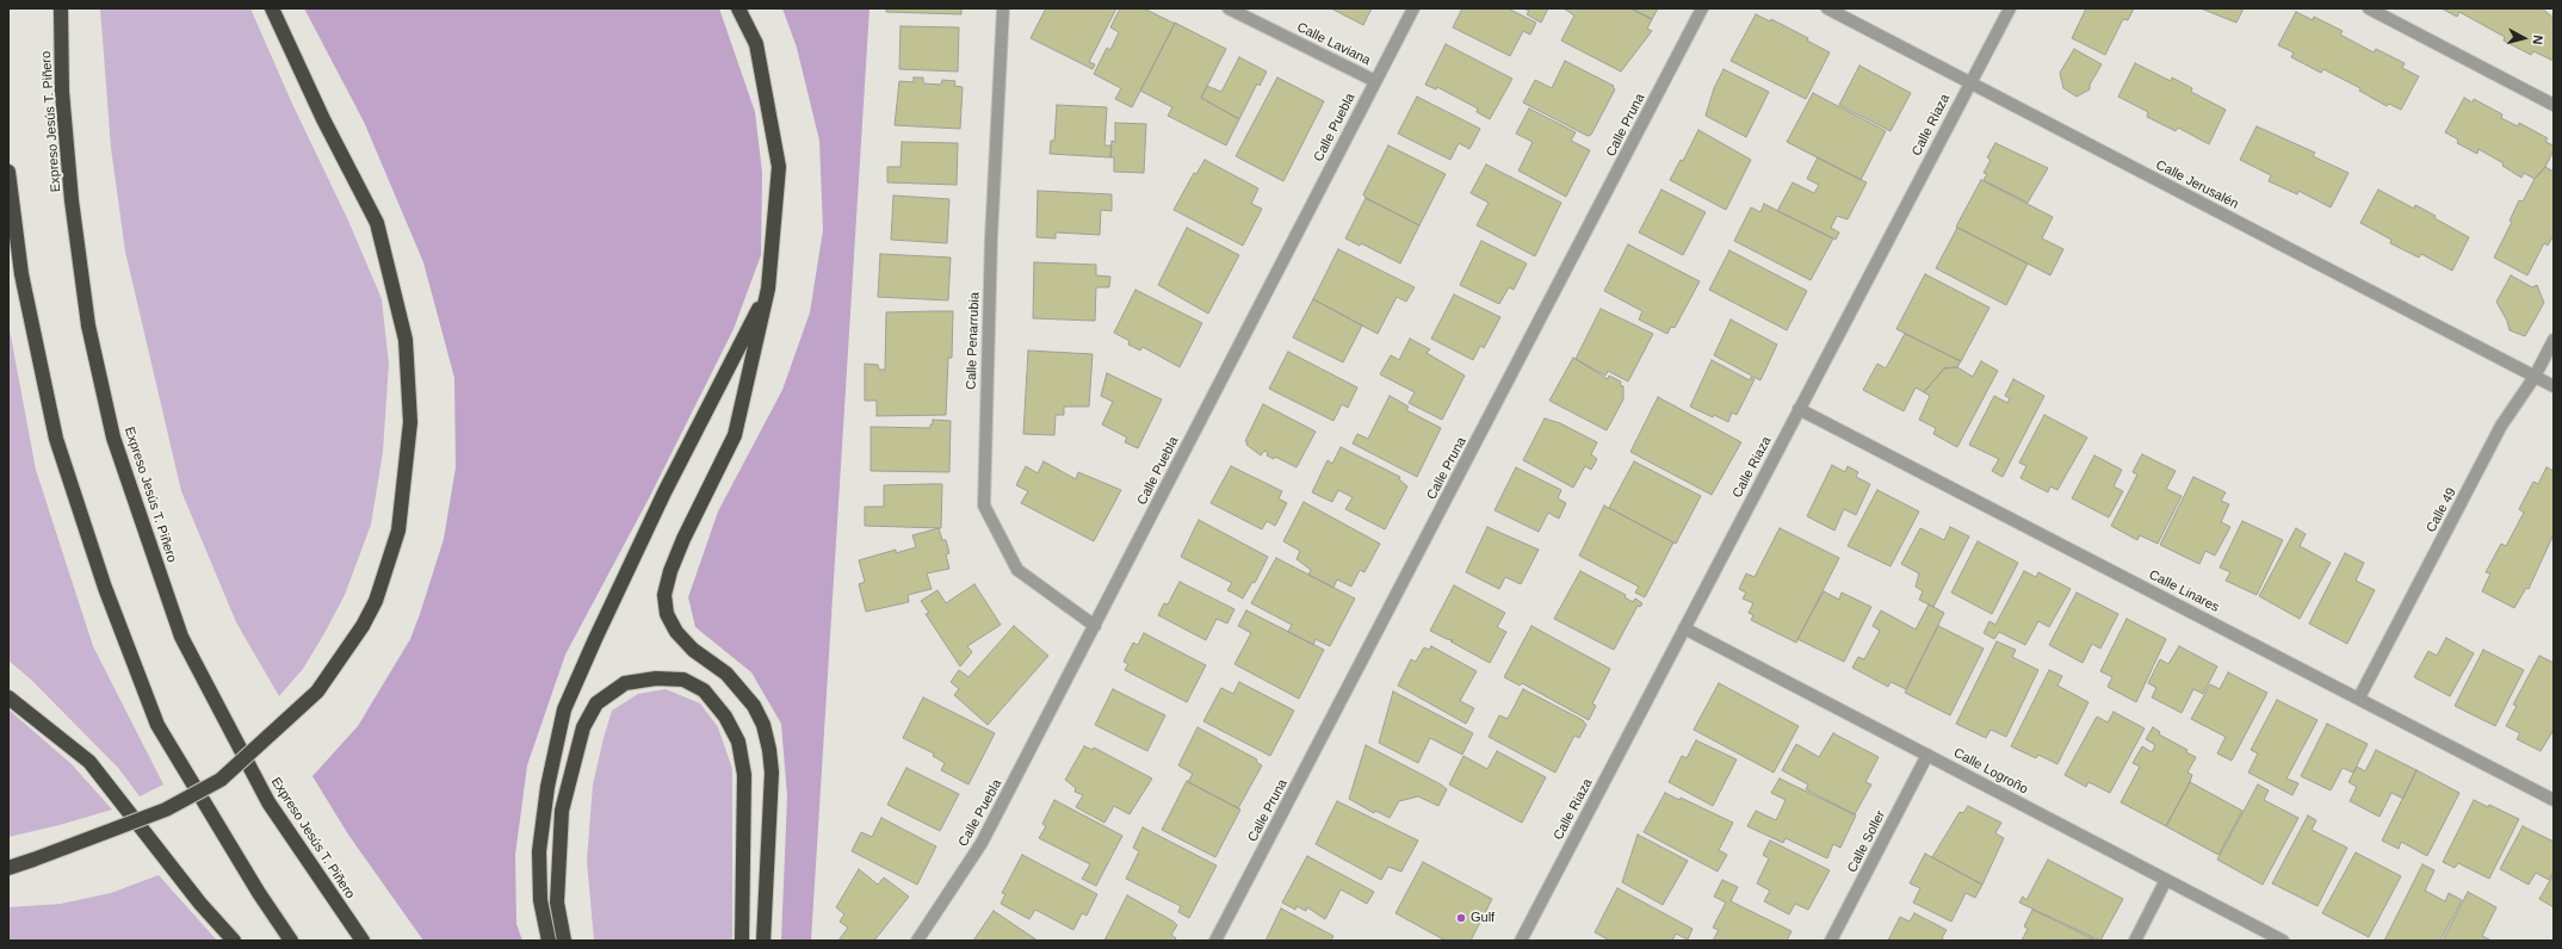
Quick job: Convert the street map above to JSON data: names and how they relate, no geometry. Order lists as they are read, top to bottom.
{
  "streets": {
    "highway": ["Expreso Jesús T. Piñero"],
    "street": [
      "Calle Laviana",
      "Calle Pruna",
      "Calle Riaza",
      "Calle Puebla",
      "Calle Jerusalén",
      "Calle Penarrubia",
      "Calle 49",
      "Calle Linares",
      "Calle Logroño",
      "Calle Soller"
    ]
  },
  "crossings": [
    ["Calle Laviana", "Calle Puebla"],
    ["Calle Riaza", "Calle Jerusalén"],
    ["Calle Riaza", "Calle Linares"],
    ["Calle Riaza", "Calle Logroño"],
    ["Calle Puebla", "Calle Penarrubia"],
    ["Calle Jerusalén", "Calle 49"],
    ["Calle 49", "Calle Linares"],
    ["Calle Logroño", "Calle Soller"]
  ],
  "places": ["Gulf"],
  "north": "right"
}
